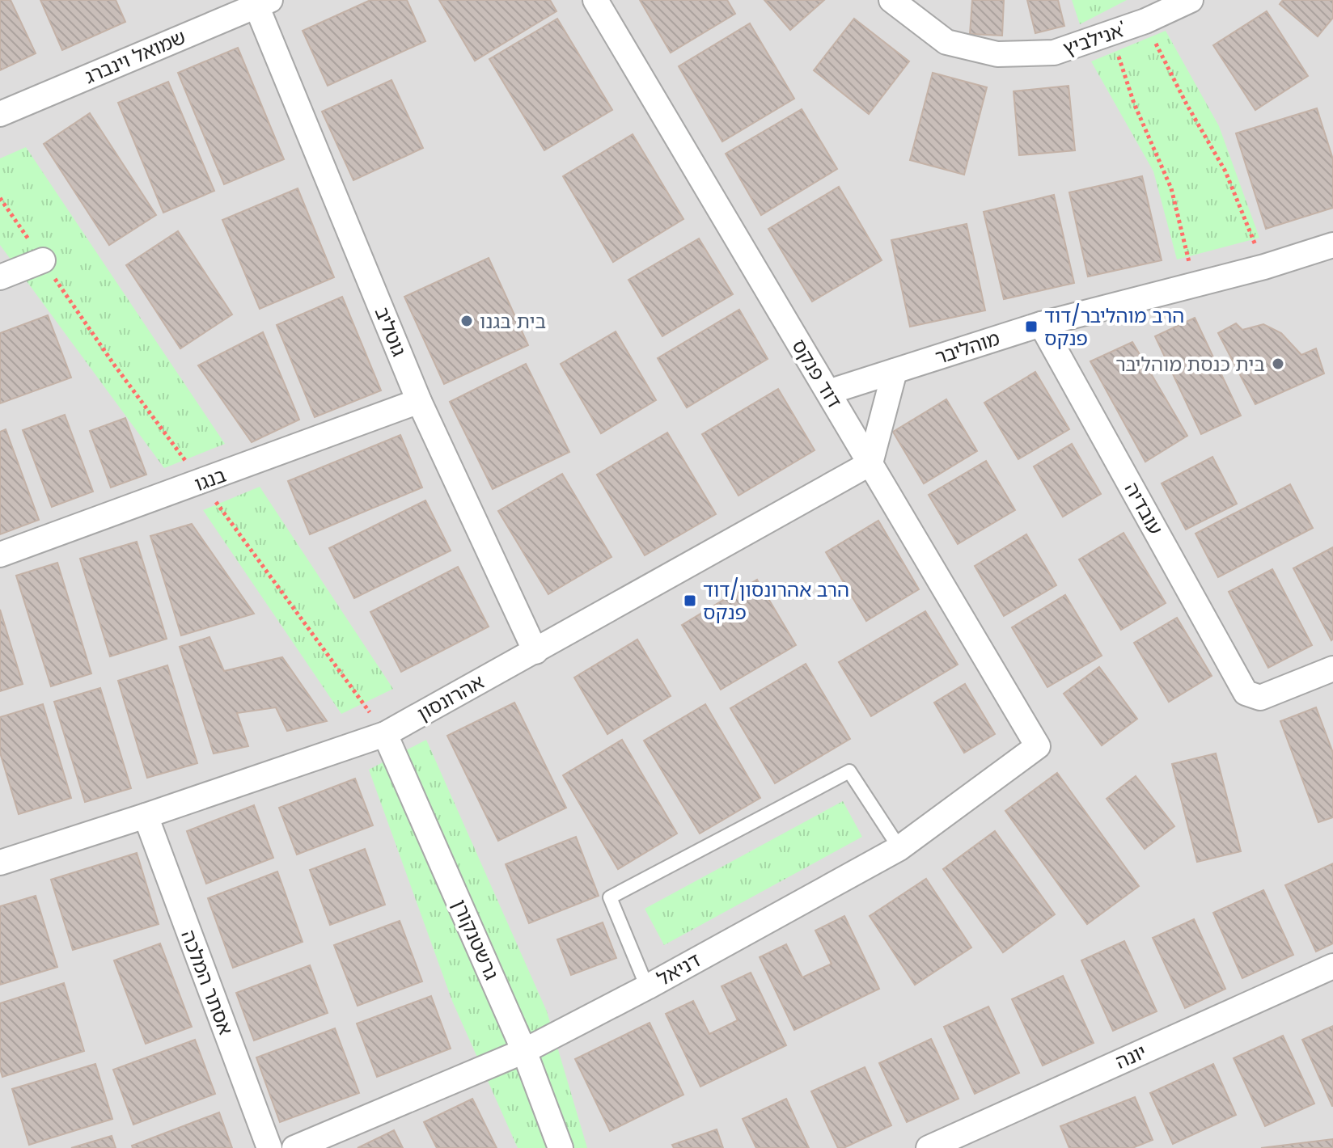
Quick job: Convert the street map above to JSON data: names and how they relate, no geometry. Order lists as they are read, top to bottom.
{
  "streets": {
    "street": [
      "אנילביץ'",
      "שמואל וינברג",
      "גוטליב",
      "מוהליבר",
      "דוד פנקס",
      "בנגו",
      "עובדיה",
      "אהרונסון",
      "גרשטנקורן",
      "דניאל",
      "אסתר המלכה",
      "יונה"
    ]
  },
  "crossings": [
    ["שמואל וינברג", "גוטליב"],
    ["גוטליב", "בנגו"],
    ["גוטליב", "אהרונסון"],
    ["מוהליבר", "דוד פנקס"],
    ["מוהליבר", "עובדיה"],
    ["דוד פנקס", "אהרונסון"],
    ["דוד פנקס", "דניאל"],
    ["אהרונסון", "גרשטנקורן"],
    ["אהרונסון", "אסתר המלכה"],
    ["גרשטנקורן", "דניאל"]
  ],
  "places": {
    "other": ["בית בגנו", "בית כנסת מוהליבר"],
    "transit": ["הרב מוהליבר/דוד פנקס", "הרב אהרונסון/דוד פנקס"]
  }
}
